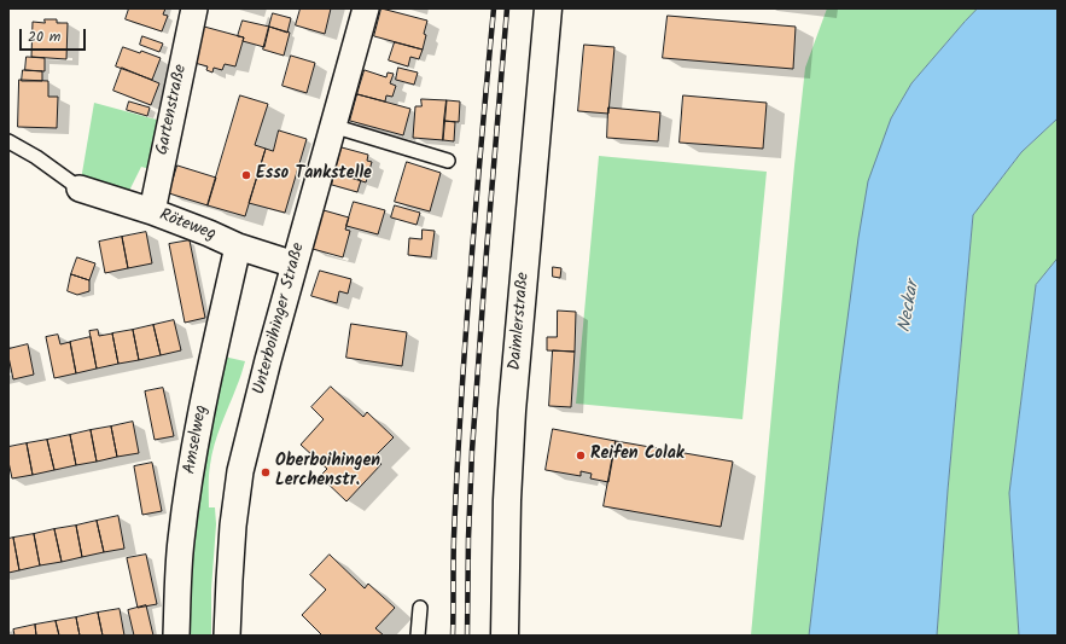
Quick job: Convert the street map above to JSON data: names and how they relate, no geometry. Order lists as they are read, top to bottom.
{
  "streets": {
    "main road": ["Daimlerstraße"],
    "street": [
      "Gartenstraße",
      "Röteweg",
      "Unterboihinger Straße",
      "Amselweg"
    ]
  },
  "crossings": [
    ["Gartenstraße", "Röteweg"],
    ["Röteweg", "Unterboihinger Straße"],
    ["Röteweg", "Amselweg"]
  ],
  "water": ["Neckar"],
  "places": ["Esso Tankstelle", "Reifen Colak", "Oberboihingen Lerchenstr."],
  "scale_bar": "20 m"
}
